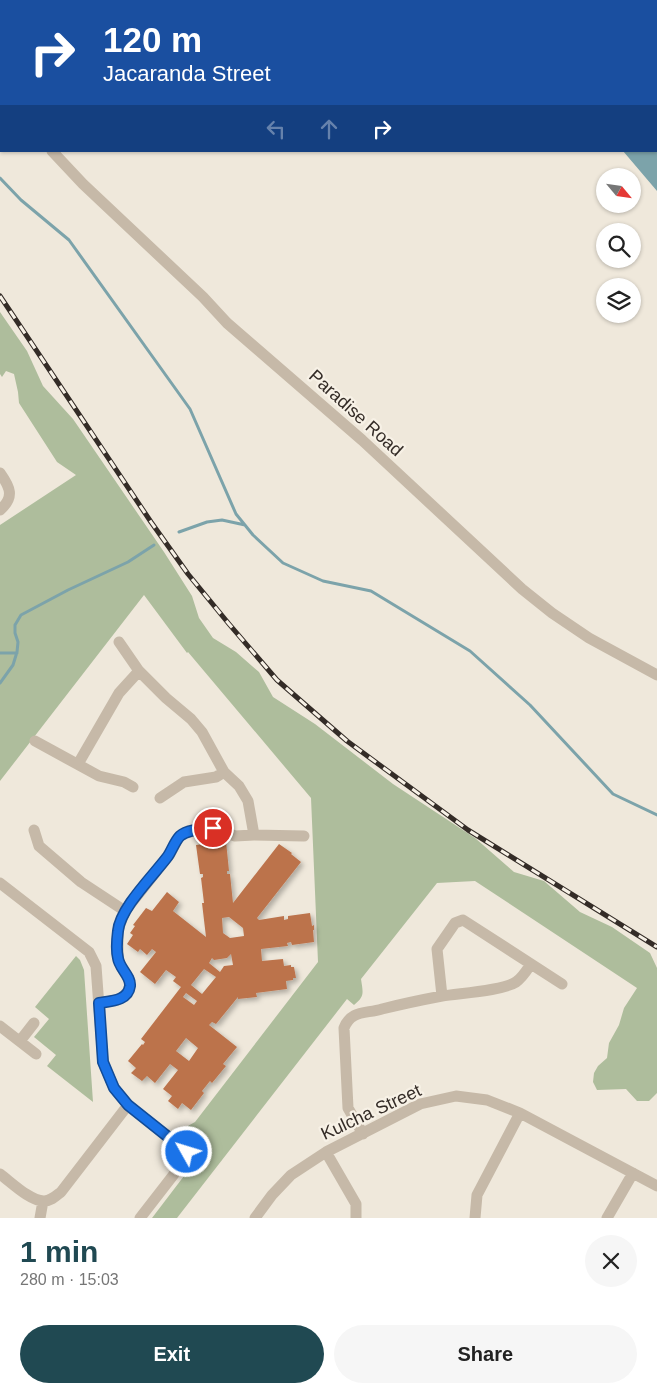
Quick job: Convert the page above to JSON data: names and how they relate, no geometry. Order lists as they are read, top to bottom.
{
  "streets": {
    "street": ["Paradise Road", "Kulcha Street"]
  },
  "north": "bottom right",
  "page": {
    "turn": ["120 m", "Jacaranda Street"],
    "heading": ["1 min", "280 m · 15:03"],
    "buttons": ["Exit", "Share"]
  }
}
